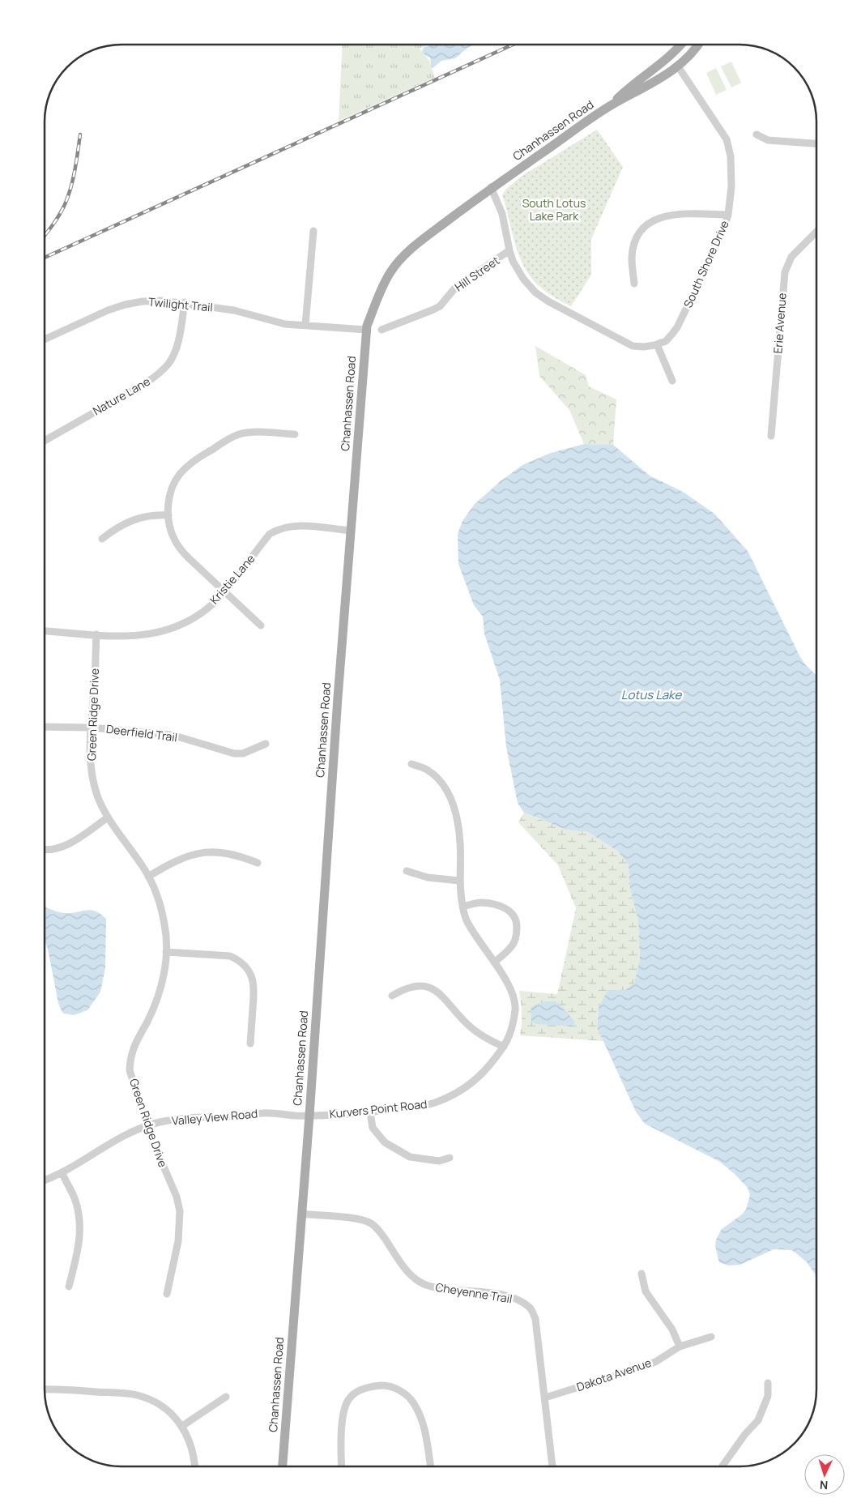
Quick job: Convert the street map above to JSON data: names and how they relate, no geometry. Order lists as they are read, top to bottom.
{
  "streets": {
    "main road": ["Chanhassen Road"],
    "street": [
      "South Shore Drive",
      "Hill Street",
      "Twilight Trail",
      "Erie Avenue",
      "Nature Lane",
      "Kristie Lane",
      "Green Ridge Drive",
      "Deerfield Trail",
      "Kurvers Point Road",
      "Valley View Road",
      "Cheyenne Trail",
      "Dakota Avenue"
    ]
  },
  "crossings": [
    ["Chanhassen Road", "South Shore Drive"],
    ["Chanhassen Road", "Twilight Trail"],
    ["Chanhassen Road", "Kristie Lane"],
    ["Chanhassen Road", "Kurvers Point Road"],
    ["Chanhassen Road", "Valley View Road"],
    ["Chanhassen Road", "Cheyenne Trail"],
    ["Twilight Trail", "Nature Lane"],
    ["Kristie Lane", "Green Ridge Drive"],
    ["Green Ridge Drive", "Deerfield Trail"],
    ["Green Ridge Drive", "Valley View Road"],
    ["Kurvers Point Road", "Valley View Road"],
    ["Cheyenne Trail", "Dakota Avenue"]
  ],
  "water": ["Lotus Lake"],
  "parks": ["South Lotus Lake Park"],
  "north": "bottom"
}
